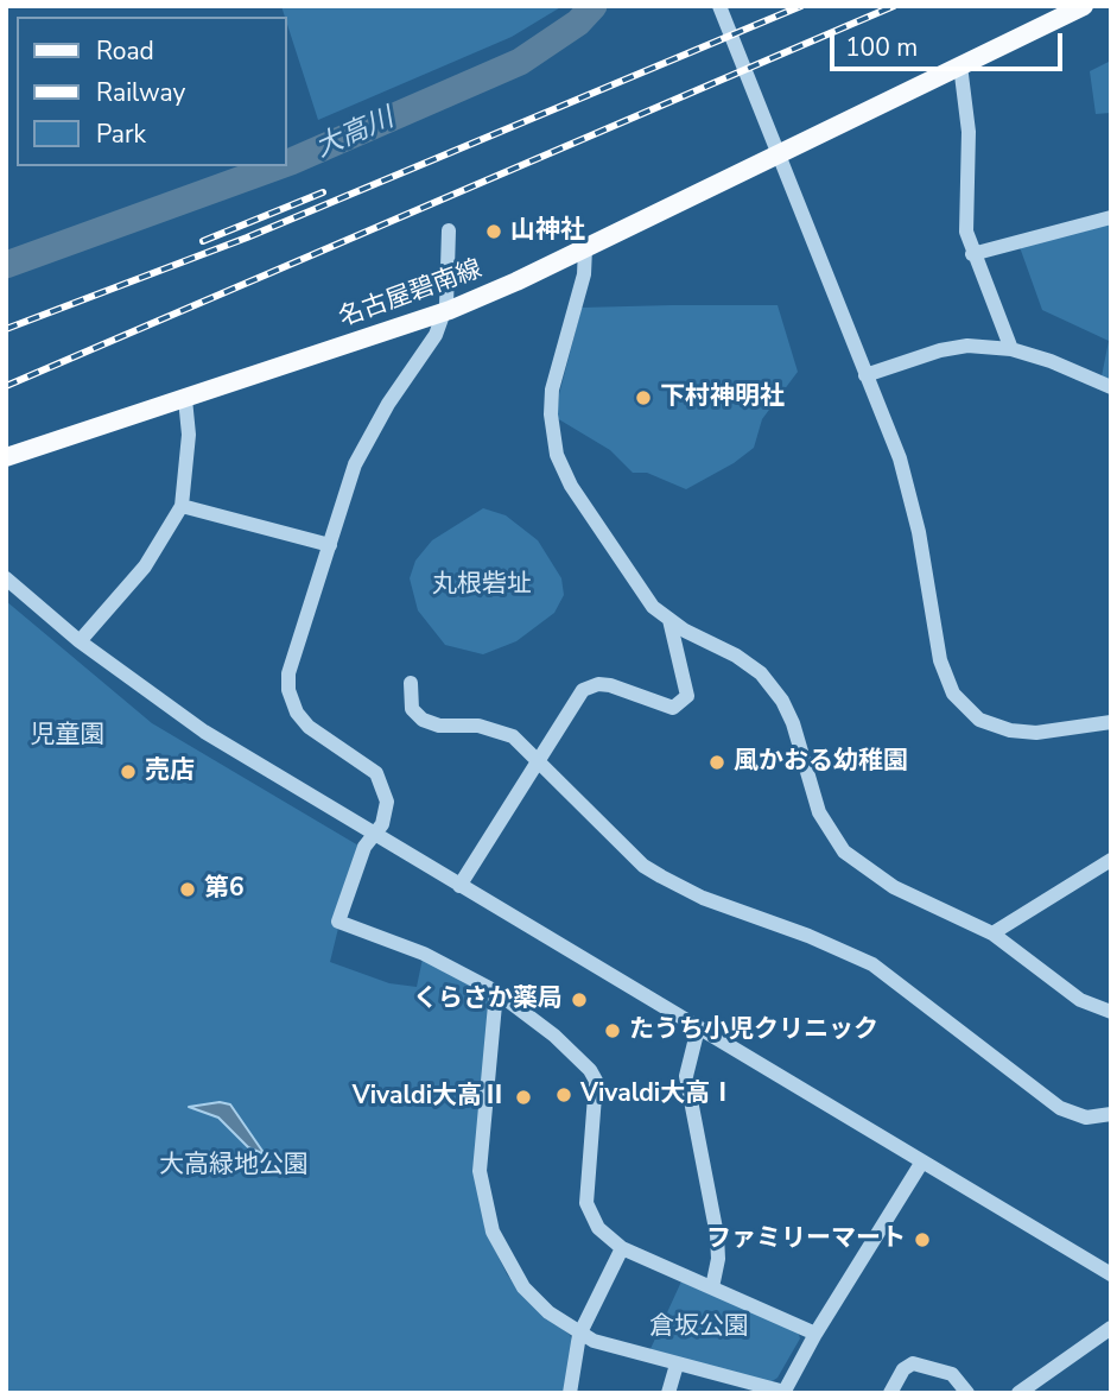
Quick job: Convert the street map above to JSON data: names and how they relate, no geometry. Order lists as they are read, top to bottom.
{
  "streets": {
    "main road": ["名古屋碧南線"]
  },
  "water": ["大高川"],
  "parks": [
    "丸根砦址",
    "児童園",
    "大高緑地公園",
    "倉坂公園"
  ],
  "places": [
    "山神社",
    "下村神明社",
    "風かおる幼稚園",
    "売店",
    "第6",
    "くらさか薬局",
    "たうち小児クリニック",
    "Vivaldi大高Ⅰ",
    "Vivaldi大高Ⅱ",
    "ファミリーマート"
  ],
  "legend": ["Road", "Railway", "Park"],
  "scale_bar": "100 m"
}
